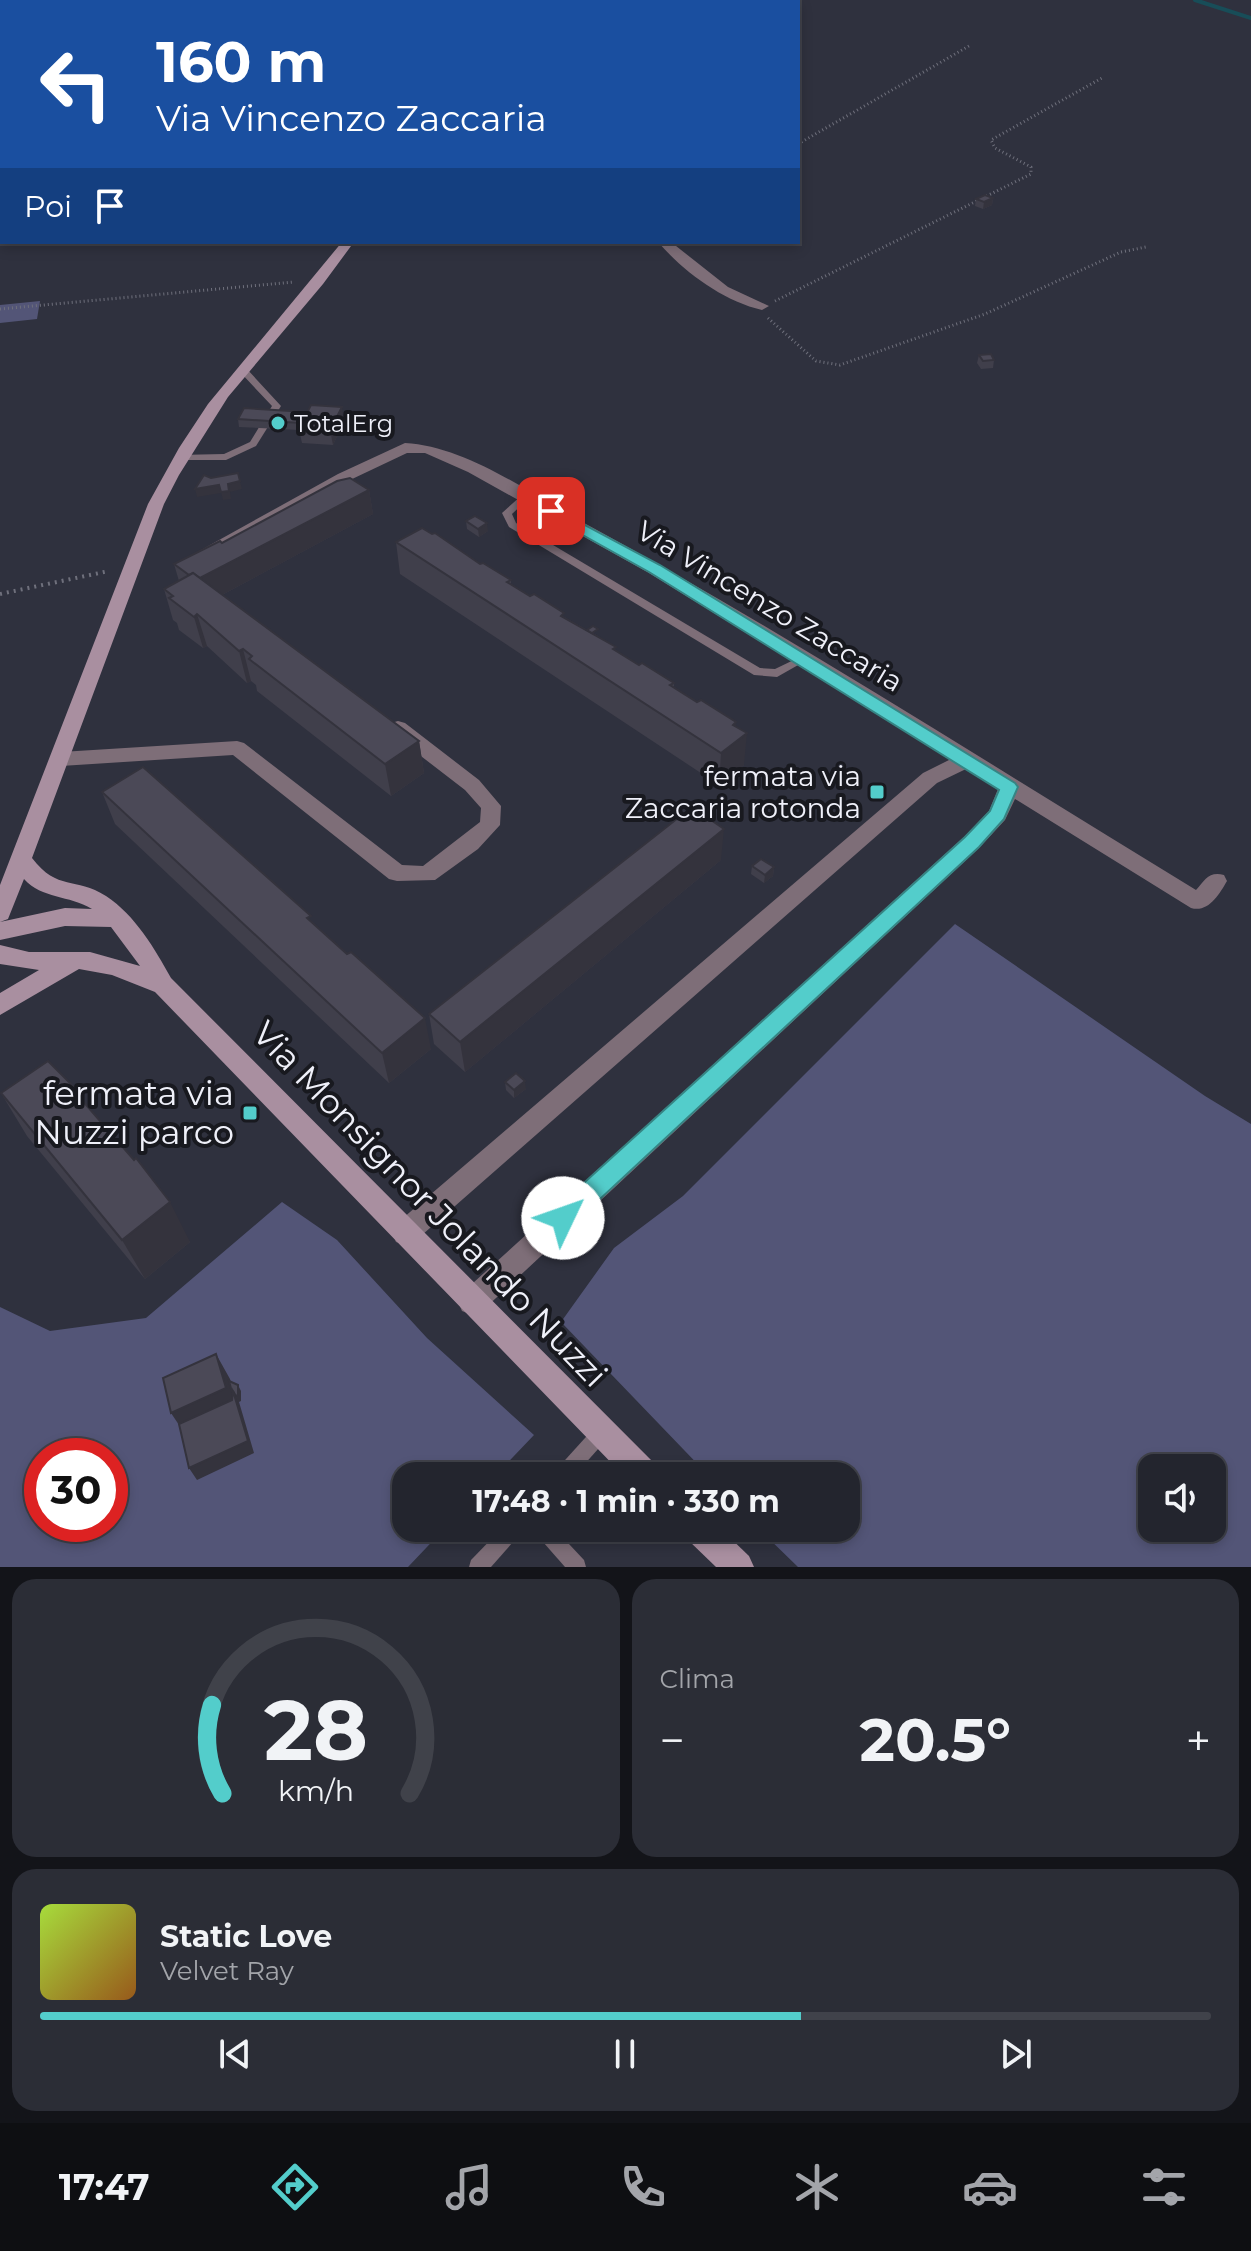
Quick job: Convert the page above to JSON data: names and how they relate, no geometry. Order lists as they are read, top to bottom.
{
  "streets": {
    "main road": ["Via Monsignor Jolando Nuzzi"],
    "street": ["Via Vincenzo Zaccaria"]
  },
  "places": {
    "other": ["TotalErg"],
    "transit": ["fermata via Zaccaria rotonda", "fermata via Nuzzi parco"]
  },
  "page": {
    "turn": ["160 m", "Via Vincenzo Zaccaria"],
    "then": "Poi",
    "limit": "30",
    "trip": "17:48 · 1 min · 330 m",
    "tile": "Clima",
    "heat": ["−", "20.5°", "+"],
    "song": ["Static Love", "Velvet Ray"],
    "tabs": "17:47",
    "gauge": ["28", "km/h"]
  }
}
